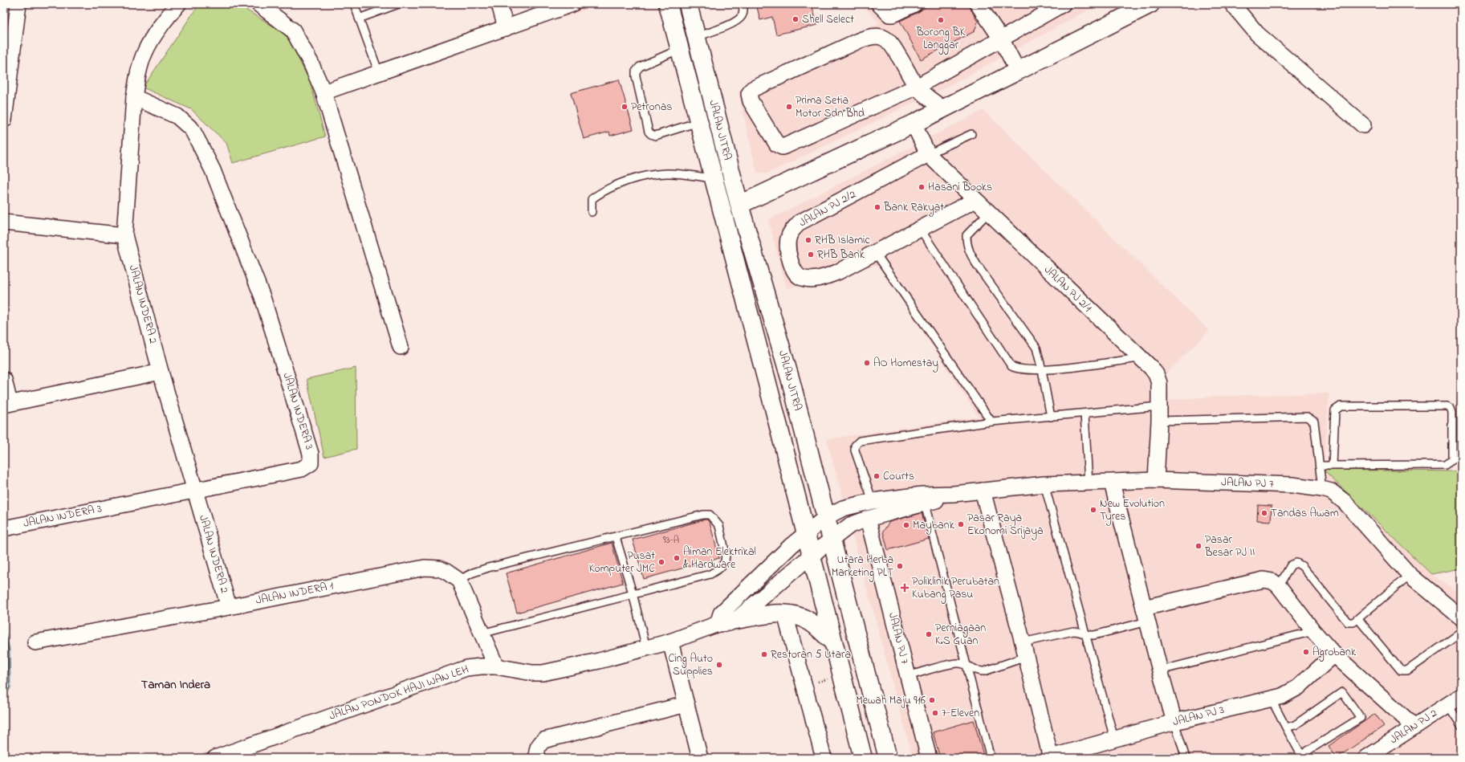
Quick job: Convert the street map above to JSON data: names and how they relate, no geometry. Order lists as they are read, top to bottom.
{
  "streets": {
    "main road": ["JALAN JITRA"],
    "street": [
      "JALAN PJ 2/2",
      "JALAN PJ 2/1",
      "JALAN INDERA 2",
      "JALAN INDERA 3",
      "JALAN PJ 7",
      "JALAN INDERA 1",
      "JALAN PONDOK HAJI WAN LEH",
      "JALAN PJ 3",
      "JALAN PJ 2"
    ]
  },
  "crossings": [
    ["JALAN JITRA", "JALAN PONDOK HAJI WAN LEH"],
    ["JALAN PJ 2/2", "JALAN PJ 2/1"],
    ["JALAN PJ 2/1", "JALAN PJ 7"],
    ["JALAN INDERA 2", "JALAN INDERA 3"],
    ["JALAN INDERA 2", "JALAN INDERA 1"],
    ["JALAN PJ 7", "JALAN PONDOK HAJI WAN LEH"]
  ],
  "districts": ["Taman Indera"],
  "places": {
    "other": [
      "Shell Select",
      "Borong BK Langgar",
      "Petronas",
      "Prima Setia Motor Sdn Bhd",
      "Hasani Books",
      "Bank Rakyat",
      "RHB Islamic",
      "RHB Bank",
      "AO Homestay",
      "Courts",
      "New Evolution Tyres",
      "Tandas Awam",
      "Pasar Raya Ekonomi Srijaya",
      "Maybank",
      "Pasar Besar PJ II",
      "Aiman Elektrikal & Hardware",
      "Pusat Komputer JMC",
      "Utara Herba Marketing PLT",
      "Perniagaan K.S Guan",
      "Agrobank",
      "Restoran 5 Utara",
      "Cing Auto Supplies",
      "Mewah Maju 916",
      "7-Eleven"
    ],
    "health": ["Poliklinik Perubatan Kubang Pasu"]
  },
  "house_numbers": ["93-A"]
}
